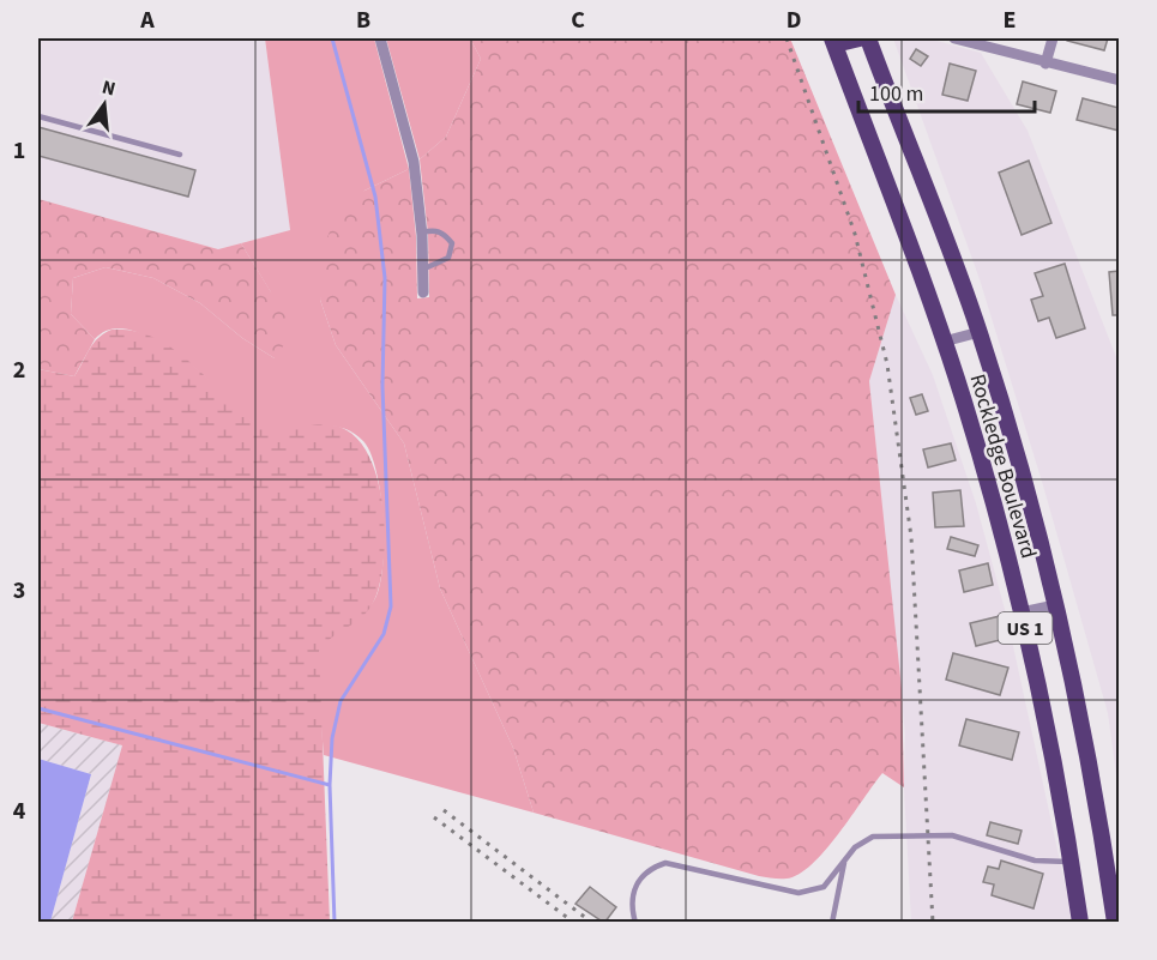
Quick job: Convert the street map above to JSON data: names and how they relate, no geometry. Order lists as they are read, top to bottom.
{
  "streets": {
    "main road": ["Rockledge Boulevard", "US 1"]
  },
  "scale_bar": "100 m",
  "north": "top",
  "grid": {
    "columns": [
      "A",
      "B",
      "C",
      "D",
      "E"
    ],
    "rows": [
      "1",
      "2",
      "3",
      "4"
    ]
  }
}
